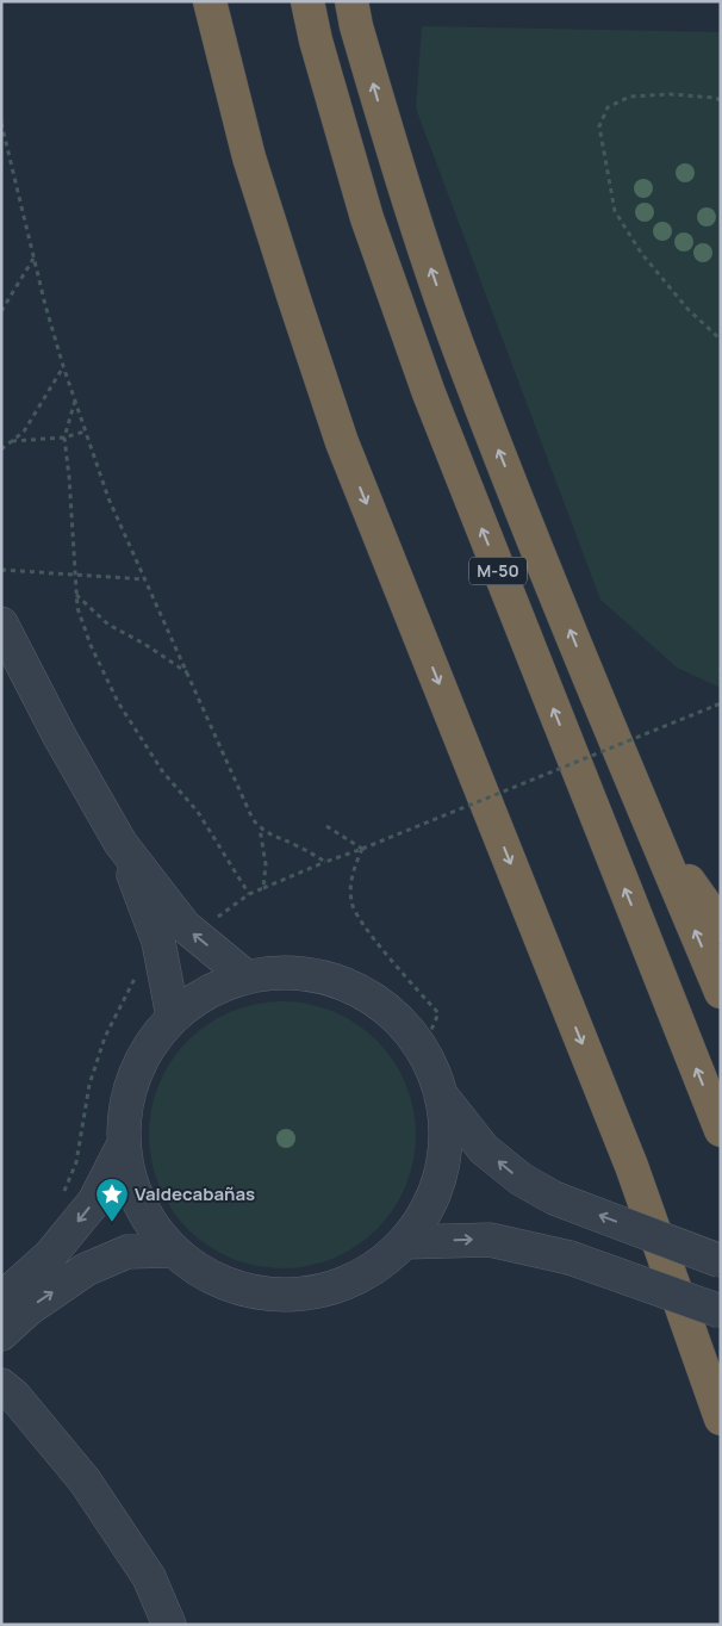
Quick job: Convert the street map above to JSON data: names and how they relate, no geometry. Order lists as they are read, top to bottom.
{
  "streets": {
    "highway": ["M-50"]
  },
  "places": {
    "place": ["Valdecabañas"]
  }
}
